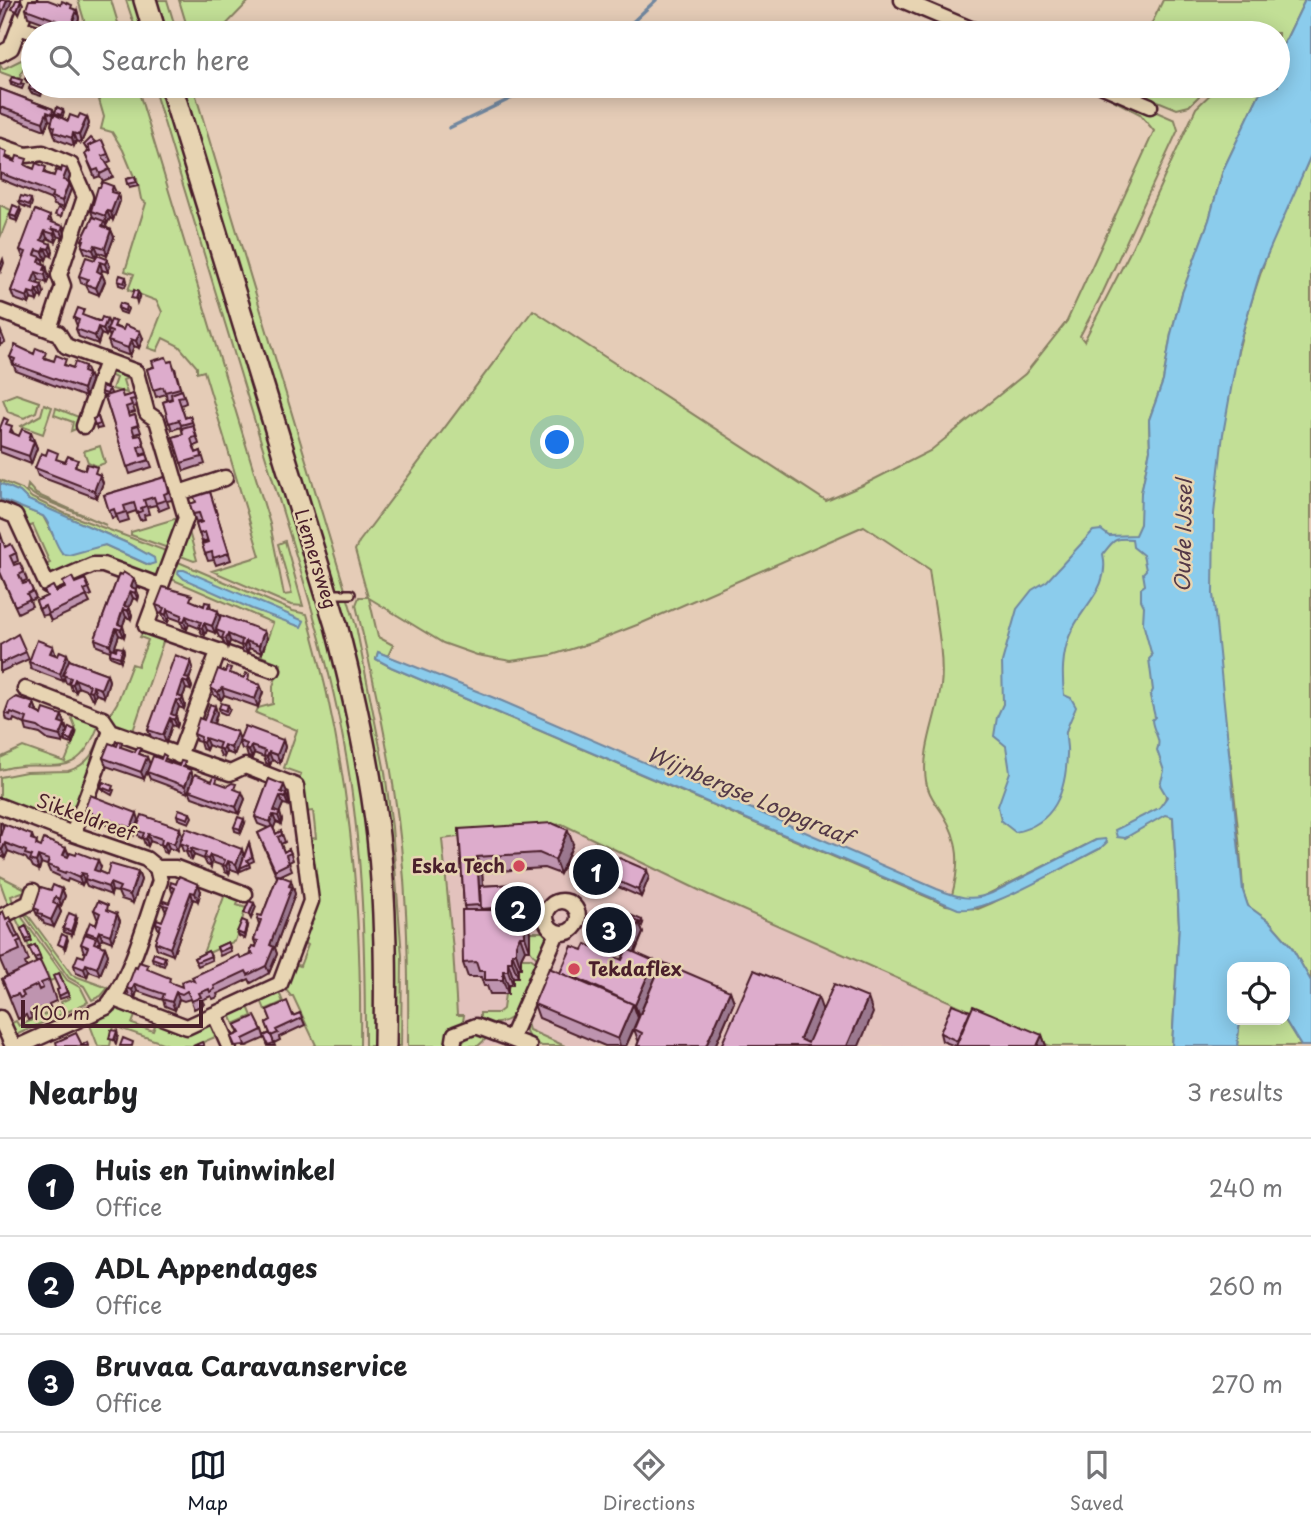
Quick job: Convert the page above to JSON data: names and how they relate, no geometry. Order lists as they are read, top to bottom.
{
  "streets": {
    "main road": ["Liemersweg"],
    "street": ["Sikkeldreef"]
  },
  "water": ["Oude IJssel", "Wijnbergse Loopgraaf"],
  "places": ["Eska Tech", "Tekdaflex"],
  "scale_bar": "100 m",
  "page": {
    "search": "Search here",
    "pins": ["1", "2", "3"],
    "scale": "100 m",
    "heading": ["Nearby", "3 results"],
    "list": [
      {
        "mark": "1",
        "name": "Huis en Tuinwinkel",
        "note": "Office",
        "value": "240 m"
      },
      {
        "mark": "2",
        "name": "ADL Appendages",
        "note": "Office",
        "value": "260 m"
      },
      {
        "mark": "3",
        "name": "Bruvaa Caravanservice",
        "note": "Office",
        "value": "270 m"
      }
    ],
    "nav": ["Map", "Directions", "Saved"]
  }
}
